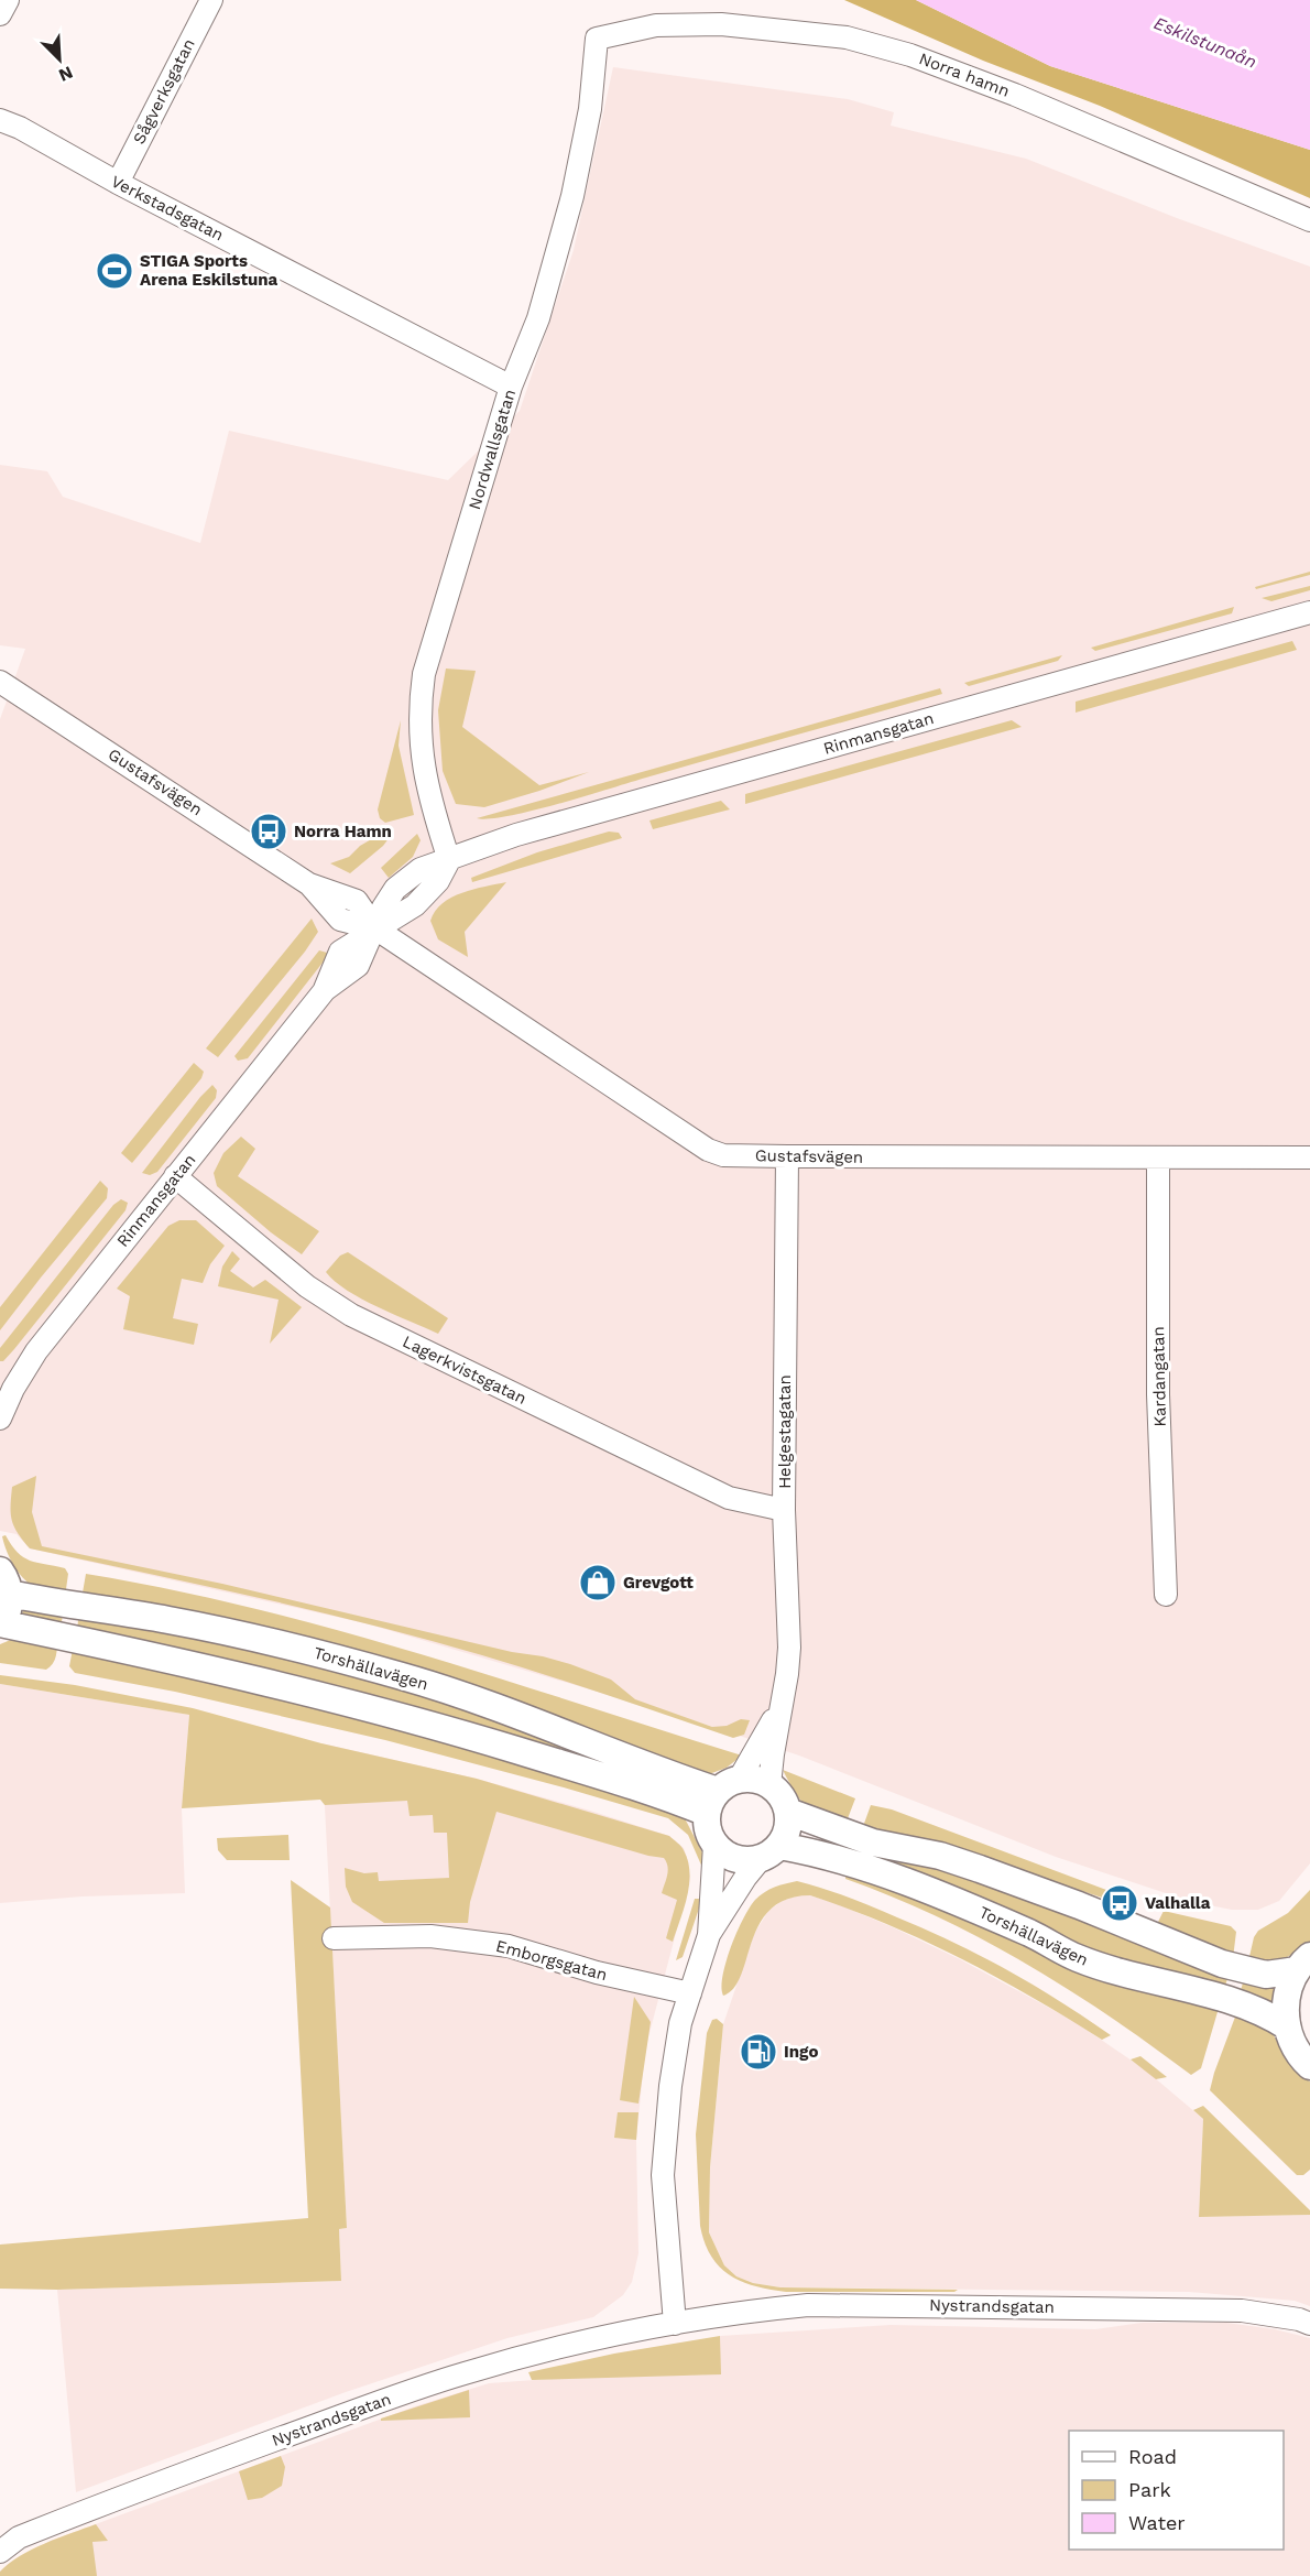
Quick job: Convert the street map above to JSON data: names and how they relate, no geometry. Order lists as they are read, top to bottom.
{
  "streets": {
    "main road": ["Torshällavägen"],
    "street": [
      "Norra hamn",
      "Sågverksgatan",
      "Verkstadsgatan",
      "Nordwallsgatan",
      "Rinmansgatan",
      "Gustafsvägen",
      "Lagerkvistsgatan",
      "Kardangatan",
      "Helgestagatan",
      "Emborgsgatan",
      "Nystrandsgatan"
    ]
  },
  "crossings": [
    ["Norra hamn", "Nordwallsgatan"],
    ["Sågverksgatan", "Verkstadsgatan"],
    ["Verkstadsgatan", "Nordwallsgatan"],
    ["Nordwallsgatan", "Rinmansgatan"],
    ["Rinmansgatan", "Gustafsvägen"],
    ["Rinmansgatan", "Lagerkvistsgatan"],
    ["Gustafsvägen", "Kardangatan"],
    ["Gustafsvägen", "Helgestagatan"],
    ["Lagerkvistsgatan", "Helgestagatan"],
    ["Helgestagatan", "Torshällavägen"]
  ],
  "water": ["Eskilstunaån"],
  "places": {
    "sports": ["STIGA Sports Arena Eskilstuna"],
    "bus stop": ["Norra Hamn", "Valhalla"],
    "shop": ["Grevgott"],
    "fuel station": ["Ingo"]
  },
  "legend": ["Road", "Park", "Water"],
  "north": "bottom right"
}
